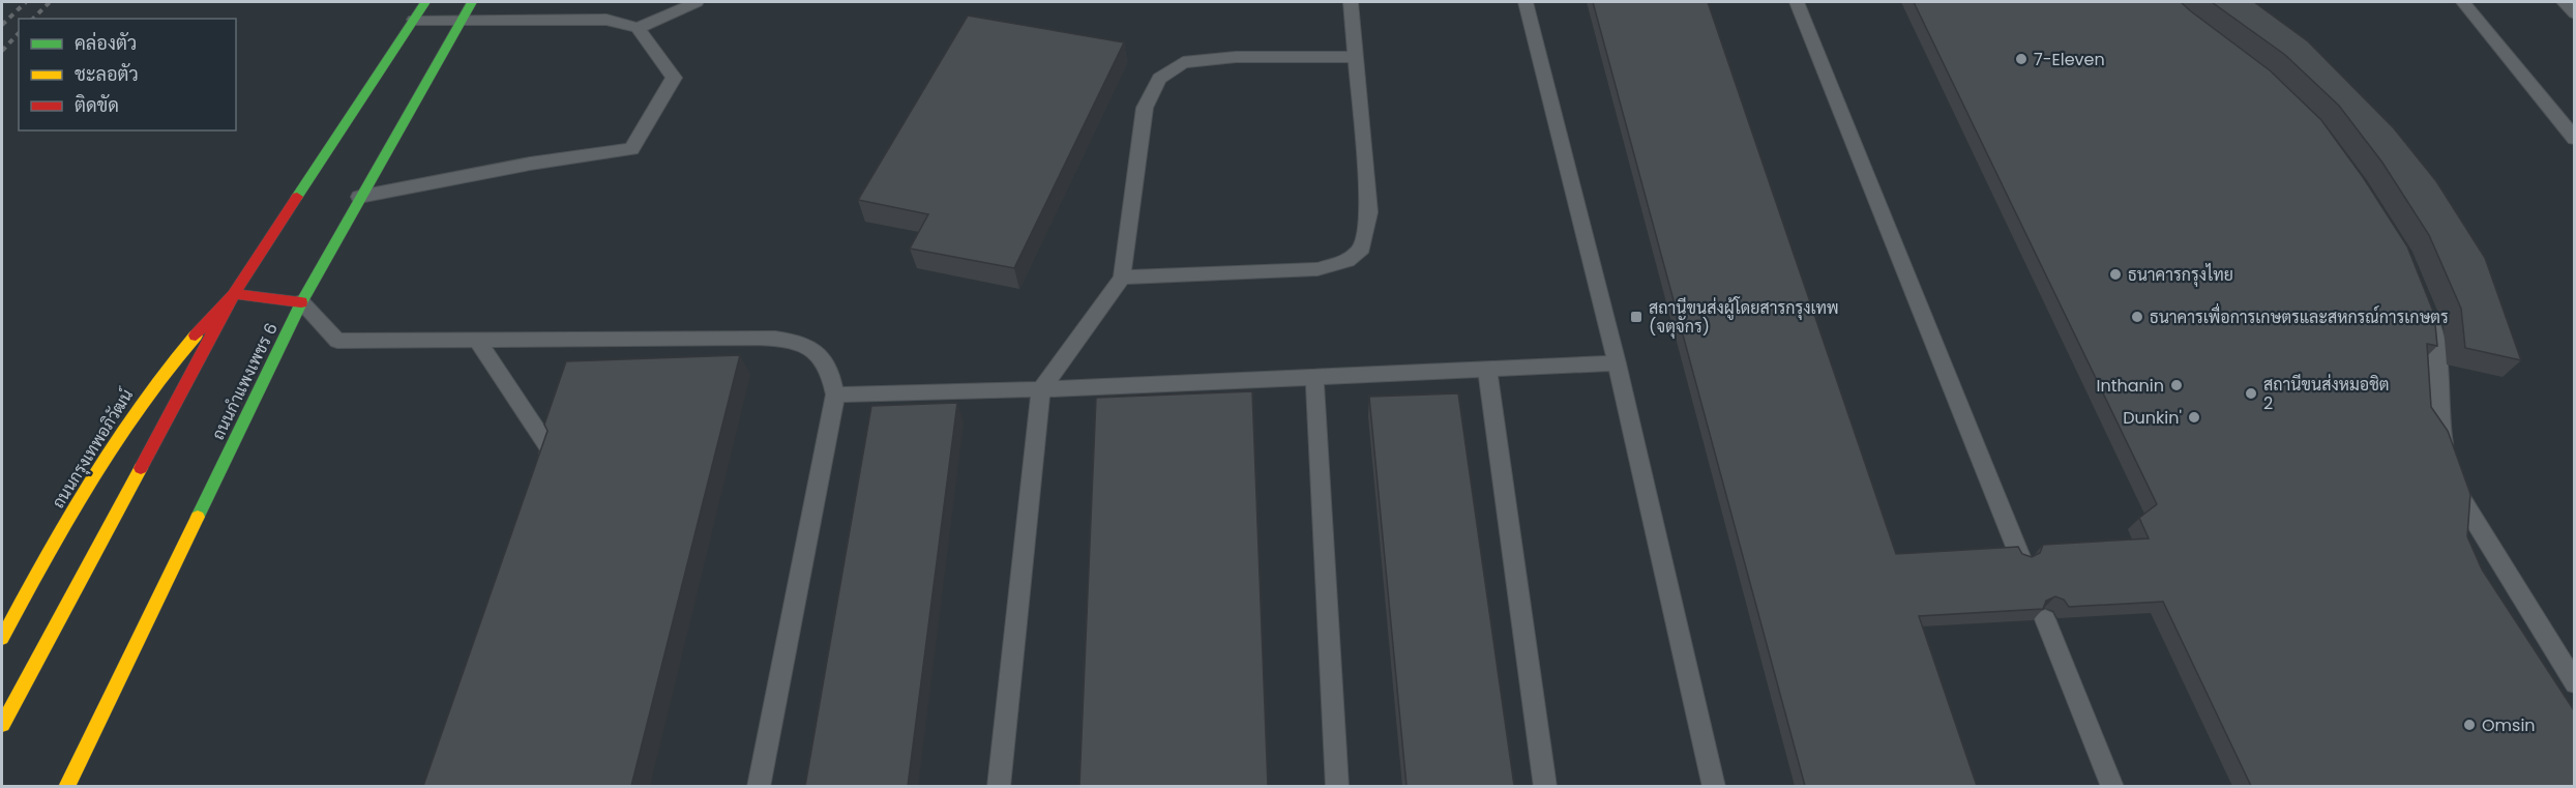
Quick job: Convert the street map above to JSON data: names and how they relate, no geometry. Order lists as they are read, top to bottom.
{
  "streets": {
    "street": ["ถนนกำแพงเพชร 6", "ถนนกรุงเทพอภิวัฒน์"]
  },
  "places": {
    "other": [
      "7-Eleven",
      "ธนาคารกรุงไทย",
      "ธนาคารเพื่อการเกษตรและสหกรณ์การเกษตร",
      "Inthanin",
      "สถานีขนส่งหมอชิต 2",
      "Dunkin'",
      "Omsin"
    ],
    "transit": ["สถานีขนส่งผู้โดยสารกรุงเทพ (จตุจักร)"]
  },
  "legend": ["คล่องตัว", "ชะลอตัว", "ติดขัด"]
}
